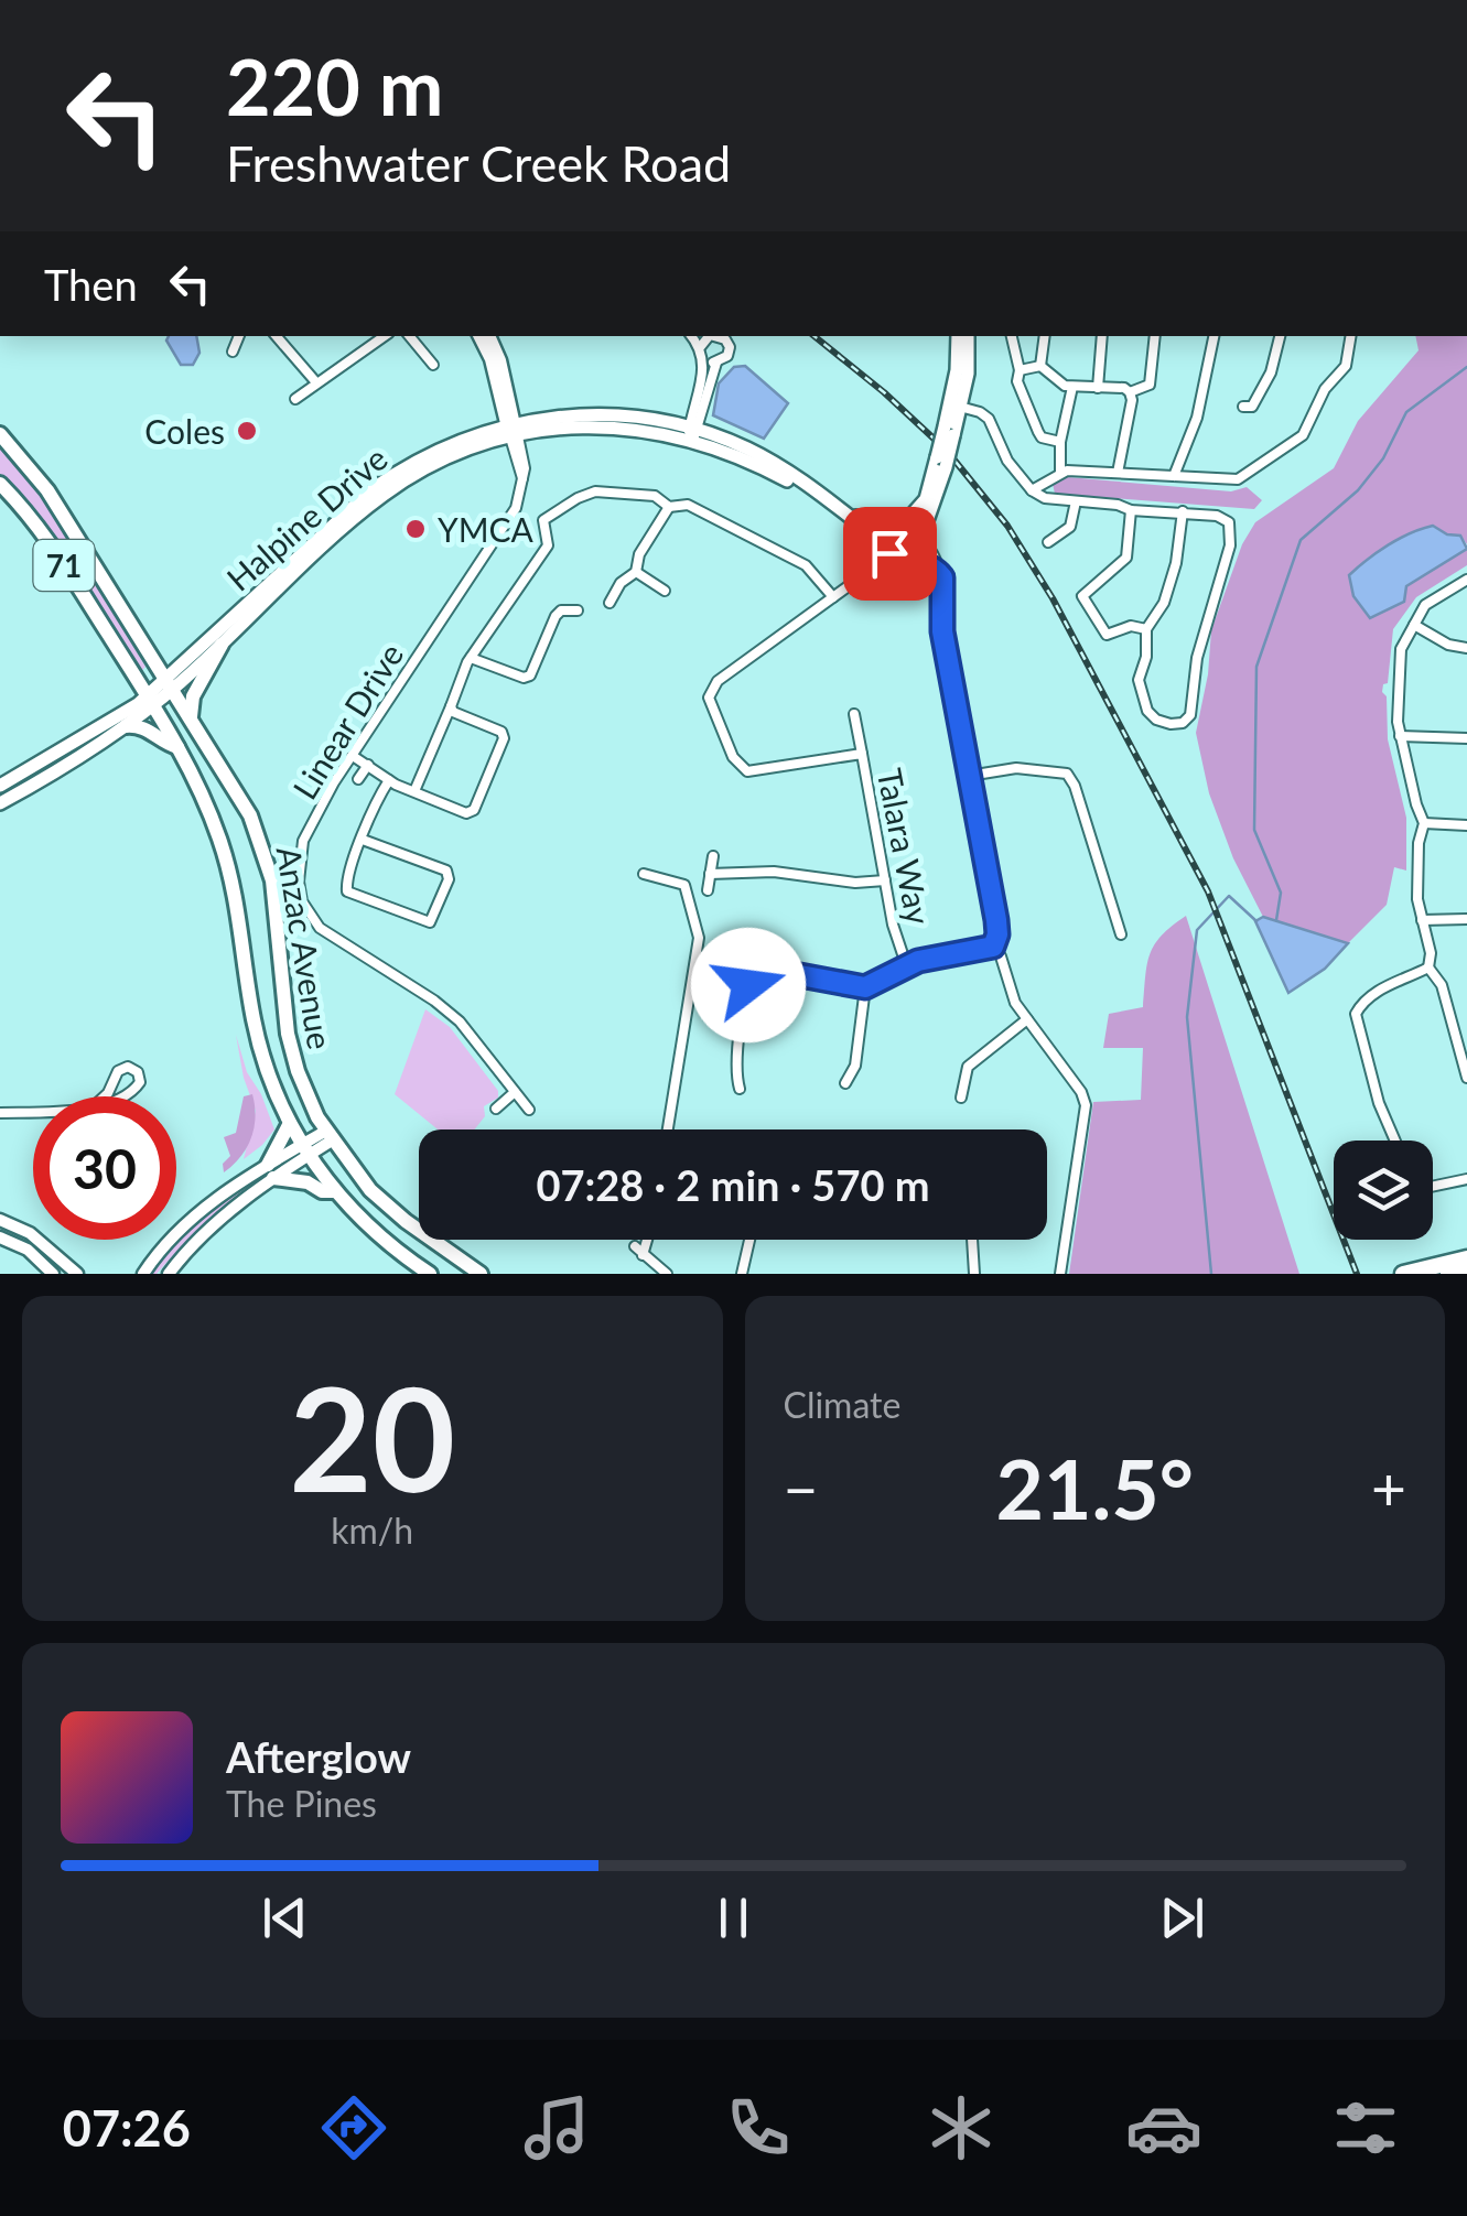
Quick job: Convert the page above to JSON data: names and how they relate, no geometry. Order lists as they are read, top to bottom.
{
  "streets": {
    "highway": ["71", "Anzac Avenue"],
    "main road": ["Halpine Drive"],
    "street": ["Linear Drive", "Talara Way"]
  },
  "crossings": [
    ["Halpine Drive", "Linear Drive"],
    ["Halpine Drive", "Talara Way"],
    ["Halpine Drive", "Anzac Avenue"]
  ],
  "places": ["Coles", "YMCA"],
  "page": {
    "turn": ["220 m", "Freshwater Creek Road"],
    "then": "Then",
    "limit": "30",
    "trip": "07:28 · 2 min · 570 m",
    "tile": [
      ["20", "km/h"],
      "Climate"
    ],
    "heat": ["−", "21.5°", "+"],
    "song": ["Afterglow", "The Pines"],
    "tabs": "07:26"
  }
}
